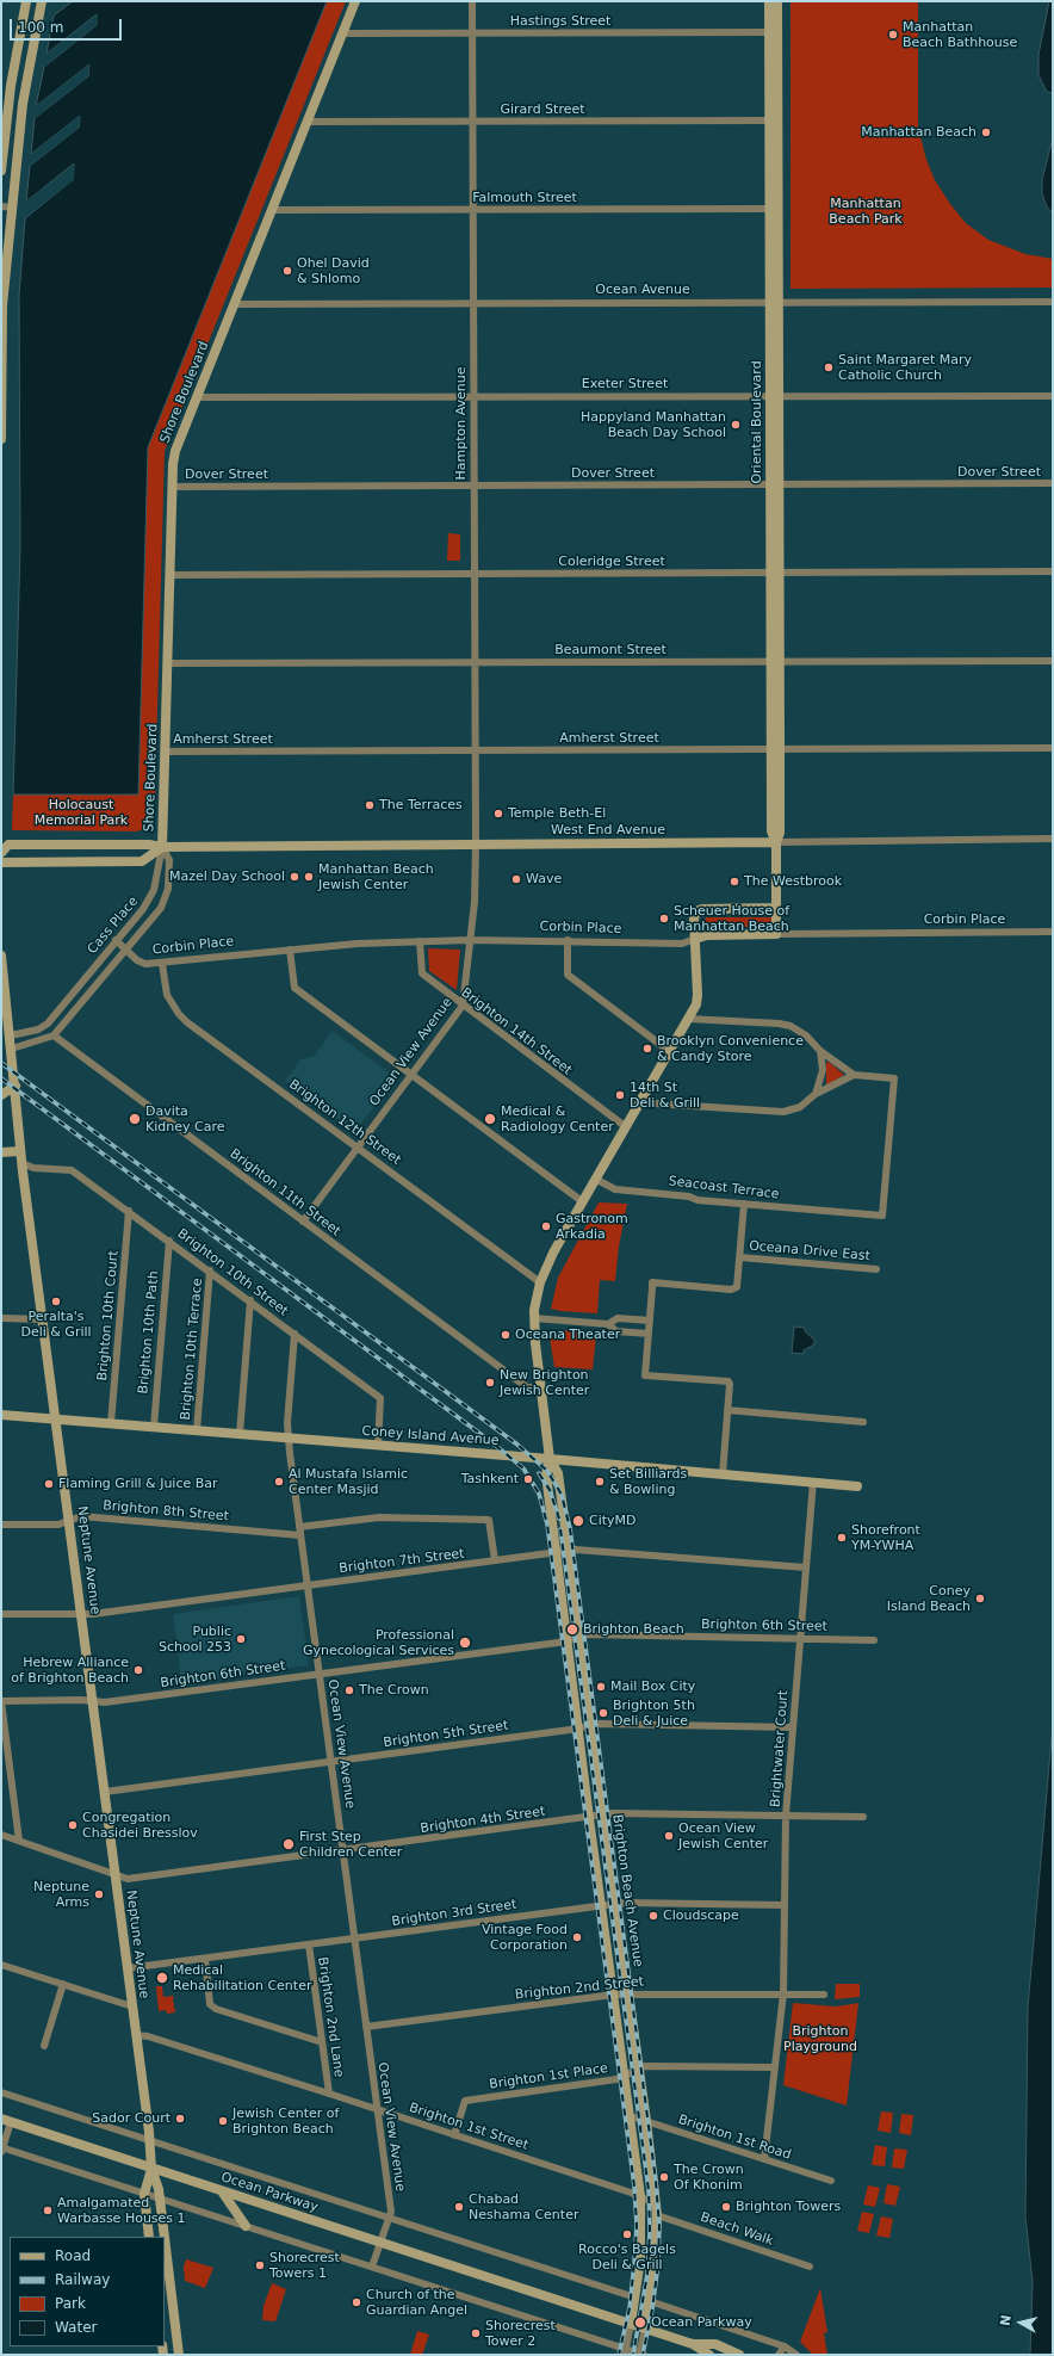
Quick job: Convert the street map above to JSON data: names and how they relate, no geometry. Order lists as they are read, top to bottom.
{
  "streets": {
    "main road": [
      "Shore Boulevard",
      "Oriental Boulevard",
      "West End Avenue",
      "Corbin Place",
      "Coney Island Avenue",
      "Neptune Avenue",
      "Brighton Beach Avenue",
      "Ocean Parkway"
    ],
    "street": [
      "Hastings Street",
      "Girard Street",
      "Falmouth Street",
      "Ocean Avenue",
      "Exeter Street",
      "Hampton Avenue",
      "Dover Street",
      "Coleridge Street",
      "Beaumont Street",
      "Amherst Street",
      "Cass Place",
      "Brighton 14th Street",
      "Ocean View Avenue",
      "Brighton 12th Street",
      "Seacoast Terrace",
      "Brighton 11th Street",
      "Oceana Drive East",
      "Brighton 10th Street",
      "Brighton 10th Court",
      "Brighton 10th Path",
      "Brighton 10th Terrace",
      "Brighton 8th Street",
      "Brighton 7th Street",
      "Brighton 6th Street",
      "Brighton 5th Street",
      "Brightwater Court",
      "Brighton 4th Street",
      "Brighton 3rd Street",
      "Brighton 2nd Street",
      "Brighton 2nd Lane",
      "Brighton 1st Place",
      "Brighton 1st Street",
      "Brighton 1st Road",
      "Beach Walk"
    ]
  },
  "crossings": [
    ["Hastings Street", "Shore Boulevard"],
    ["Hastings Street", "Oriental Boulevard"],
    ["Hastings Street", "Hampton Avenue"],
    ["Girard Street", "Shore Boulevard"],
    ["Girard Street", "Oriental Boulevard"],
    ["Girard Street", "Hampton Avenue"],
    ["Falmouth Street", "Shore Boulevard"],
    ["Falmouth Street", "Oriental Boulevard"],
    ["Falmouth Street", "Hampton Avenue"],
    ["Ocean Avenue", "Shore Boulevard"],
    ["Ocean Avenue", "Oriental Boulevard"],
    ["Ocean Avenue", "Hampton Avenue"],
    ["Exeter Street", "Shore Boulevard"],
    ["Exeter Street", "Oriental Boulevard"],
    ["Exeter Street", "Hampton Avenue"],
    ["Shore Boulevard", "Dover Street"],
    ["Shore Boulevard", "Coleridge Street"],
    ["Shore Boulevard", "Beaumont Street"],
    ["Shore Boulevard", "Amherst Street"],
    ["Shore Boulevard", "West End Avenue"],
    ["Shore Boulevard", "Cass Place"],
    ["Oriental Boulevard", "Dover Street"],
    ["Oriental Boulevard", "Coleridge Street"],
    ["Oriental Boulevard", "Beaumont Street"],
    ["Oriental Boulevard", "Amherst Street"],
    ["Oriental Boulevard", "West End Avenue"],
    ["Oriental Boulevard", "Corbin Place"],
    ["Oriental Boulevard", "Brighton Beach Avenue"],
    ["Hampton Avenue", "Dover Street"],
    ["Hampton Avenue", "Coleridge Street"],
    ["Hampton Avenue", "Beaumont Street"],
    ["Hampton Avenue", "Amherst Street"],
    ["Hampton Avenue", "West End Avenue"],
    ["Hampton Avenue", "Ocean View Avenue"],
    ["West End Avenue", "Cass Place"],
    ["West End Avenue", "Ocean View Avenue"],
    ["Corbin Place", "Cass Place"],
    ["Corbin Place", "Brighton 14th Street"],
    ["Corbin Place", "Ocean View Avenue"],
    ["Corbin Place", "Brighton 12th Street"],
    ["Corbin Place", "Brighton Beach Avenue"],
    ["Cass Place", "Brighton 11th Street"],
    ["Cass Place", "Neptune Avenue"],
    ["Brighton 14th Street", "Ocean View Avenue"],
    ["Brighton 14th Street", "Brighton Beach Avenue"],
    ["Ocean View Avenue", "Brighton 12th Street"],
    ["Ocean View Avenue", "Brighton 11th Street"],
    ["Ocean View Avenue", "Brighton 10th Street"],
    ["Ocean View Avenue", "Coney Island Avenue"],
    ["Ocean View Avenue", "Brighton 8th Street"],
    ["Ocean View Avenue", "Brighton 7th Street"],
    ["Ocean View Avenue", "Brighton 6th Street"],
    ["Ocean View Avenue", "Brighton 5th Street"],
    ["Ocean View Avenue", "Brighton 4th Street"],
    ["Ocean View Avenue", "Brighton 3rd Street"],
    ["Ocean View Avenue", "Brighton 2nd Street"],
    ["Ocean View Avenue", "Brighton 1st Street"],
    ["Ocean View Avenue", "Ocean Parkway"],
    ["Brighton 12th Street", "Brighton Beach Avenue"],
    ["Seacoast Terrace", "Oceana Drive East"],
    ["Seacoast Terrace", "Brighton Beach Avenue"],
    ["Brighton 11th Street", "Brighton Beach Avenue"],
    ["Brighton 10th Street", "Brighton 10th Court"],
    ["Brighton 10th Street", "Brighton 10th Path"],
    ["Brighton 10th Street", "Brighton 10th Terrace"],
    ["Brighton 10th Street", "Coney Island Avenue"],
    ["Brighton 10th Street", "Neptune Avenue"],
    ["Brighton 10th Court", "Coney Island Avenue"],
    ["Brighton 10th Path", "Coney Island Avenue"],
    ["Brighton 10th Terrace", "Coney Island Avenue"],
    ["Coney Island Avenue", "Neptune Avenue"],
    ["Coney Island Avenue", "Brightwater Court"],
    ["Coney Island Avenue", "Brighton Beach Avenue"],
    ["Brighton 8th Street", "Neptune Avenue"],
    ["Brighton 8th Street", "Brighton 7th Street"],
    ["Neptune Avenue", "Brighton 7th Street"],
    ["Neptune Avenue", "Brighton 6th Street"],
    ["Neptune Avenue", "Brighton 5th Street"],
    ["Neptune Avenue", "Brighton 4th Street"],
    ["Neptune Avenue", "Brighton 3rd Street"],
    ["Neptune Avenue", "Brighton 1st Street"],
    ["Neptune Avenue", "Ocean Parkway"],
    ["Brighton 7th Street", "Brightwater Court"],
    ["Brighton 7th Street", "Brighton Beach Avenue"],
    ["Brighton 6th Street", "Brightwater Court"],
    ["Brighton 6th Street", "Brighton Beach Avenue"],
    ["Brighton 5th Street", "Brightwater Court"],
    ["Brighton 5th Street", "Brighton Beach Avenue"],
    ["Brightwater Court", "Brighton 4th Street"],
    ["Brightwater Court", "Brighton 3rd Street"],
    ["Brightwater Court", "Brighton 2nd Street"],
    ["Brightwater Court", "Brighton 1st Place"],
    ["Brightwater Court", "Brighton 1st Road"],
    ["Brighton 4th Street", "Brighton Beach Avenue"],
    ["Brighton Beach Avenue", "Brighton 3rd Street"],
    ["Brighton Beach Avenue", "Brighton 2nd Street"],
    ["Brighton Beach Avenue", "Brighton 1st Place"],
    ["Brighton Beach Avenue", "Brighton 1st Street"],
    ["Brighton Beach Avenue", "Brighton 1st Road"],
    ["Brighton Beach Avenue", "Ocean Parkway"],
    ["Brighton Beach Avenue", "Beach Walk"],
    ["Brighton 3rd Street", "Brighton 2nd Lane"],
    ["Brighton 2nd Lane", "Brighton 1st Street"],
    ["Brighton 1st Place", "Brighton 1st Street"]
  ],
  "parks": ["Manhattan Beach Park", "Holocaust Memorial Park", "Brighton Playground"],
  "places": [
    "Manhattan Beach Bathhouse",
    "Manhattan Beach",
    "Ohel David & Shlomo",
    "Saint Margaret Mary Catholic Church",
    "Happyland Manhattan Beach Day School",
    "The Terraces",
    "Temple Beth-El",
    "Mazel Day School",
    "Manhattan Beach Jewish Center",
    "Wave",
    "The Westbrook",
    "Scheuer House of Manhattan Beach",
    "Brooklyn Convenience & Candy Store",
    "14th St Deli & Grill",
    "Davita Kidney Care",
    "Medical & Radiology Center",
    "Gastronom Arkadia",
    "Peralta's Deli & Grill",
    "Oceana Theater",
    "New Brighton Jewish Center",
    "Tashkent",
    "Al Mustafa Islamic Center Masjid",
    "Set Billiards & Bowling",
    "Flaming Grill & Juice Bar",
    "CityMD",
    "Shorefront YM-YWHA",
    "Coney Island Beach",
    "Brighton Beach",
    "Public School 253",
    "Professional Gynecological Services",
    "Hebrew Alliance of Brighton Beach",
    "Mail Box City",
    "The Crown",
    "Brighton 5th Deli & Juice",
    "Congregation Chasidei Bresslov",
    "Ocean View Jewish Center",
    "First Step Children Center",
    "Neptune Arms",
    "Cloudscape",
    "Vintage Food Corporation",
    "Medical Rehabilitation Center",
    "Sador Court",
    "Jewish Center of Brighton Beach",
    "The Crown Of Khonim",
    "Chabad Neshama Center",
    "Brighton Towers",
    "Amalgamated Warbasse Houses 1",
    "Rocco's Bagels Deli & Grill",
    "Shorecrest Towers 1",
    "Church of the Guardian Angel",
    "Ocean Parkway",
    "Shorecrest Tower 2"
  ],
  "legend": [
    "Road",
    "Railway",
    "Park",
    "Water"
  ],
  "scale_bar": "100 m",
  "north": "left"
}
